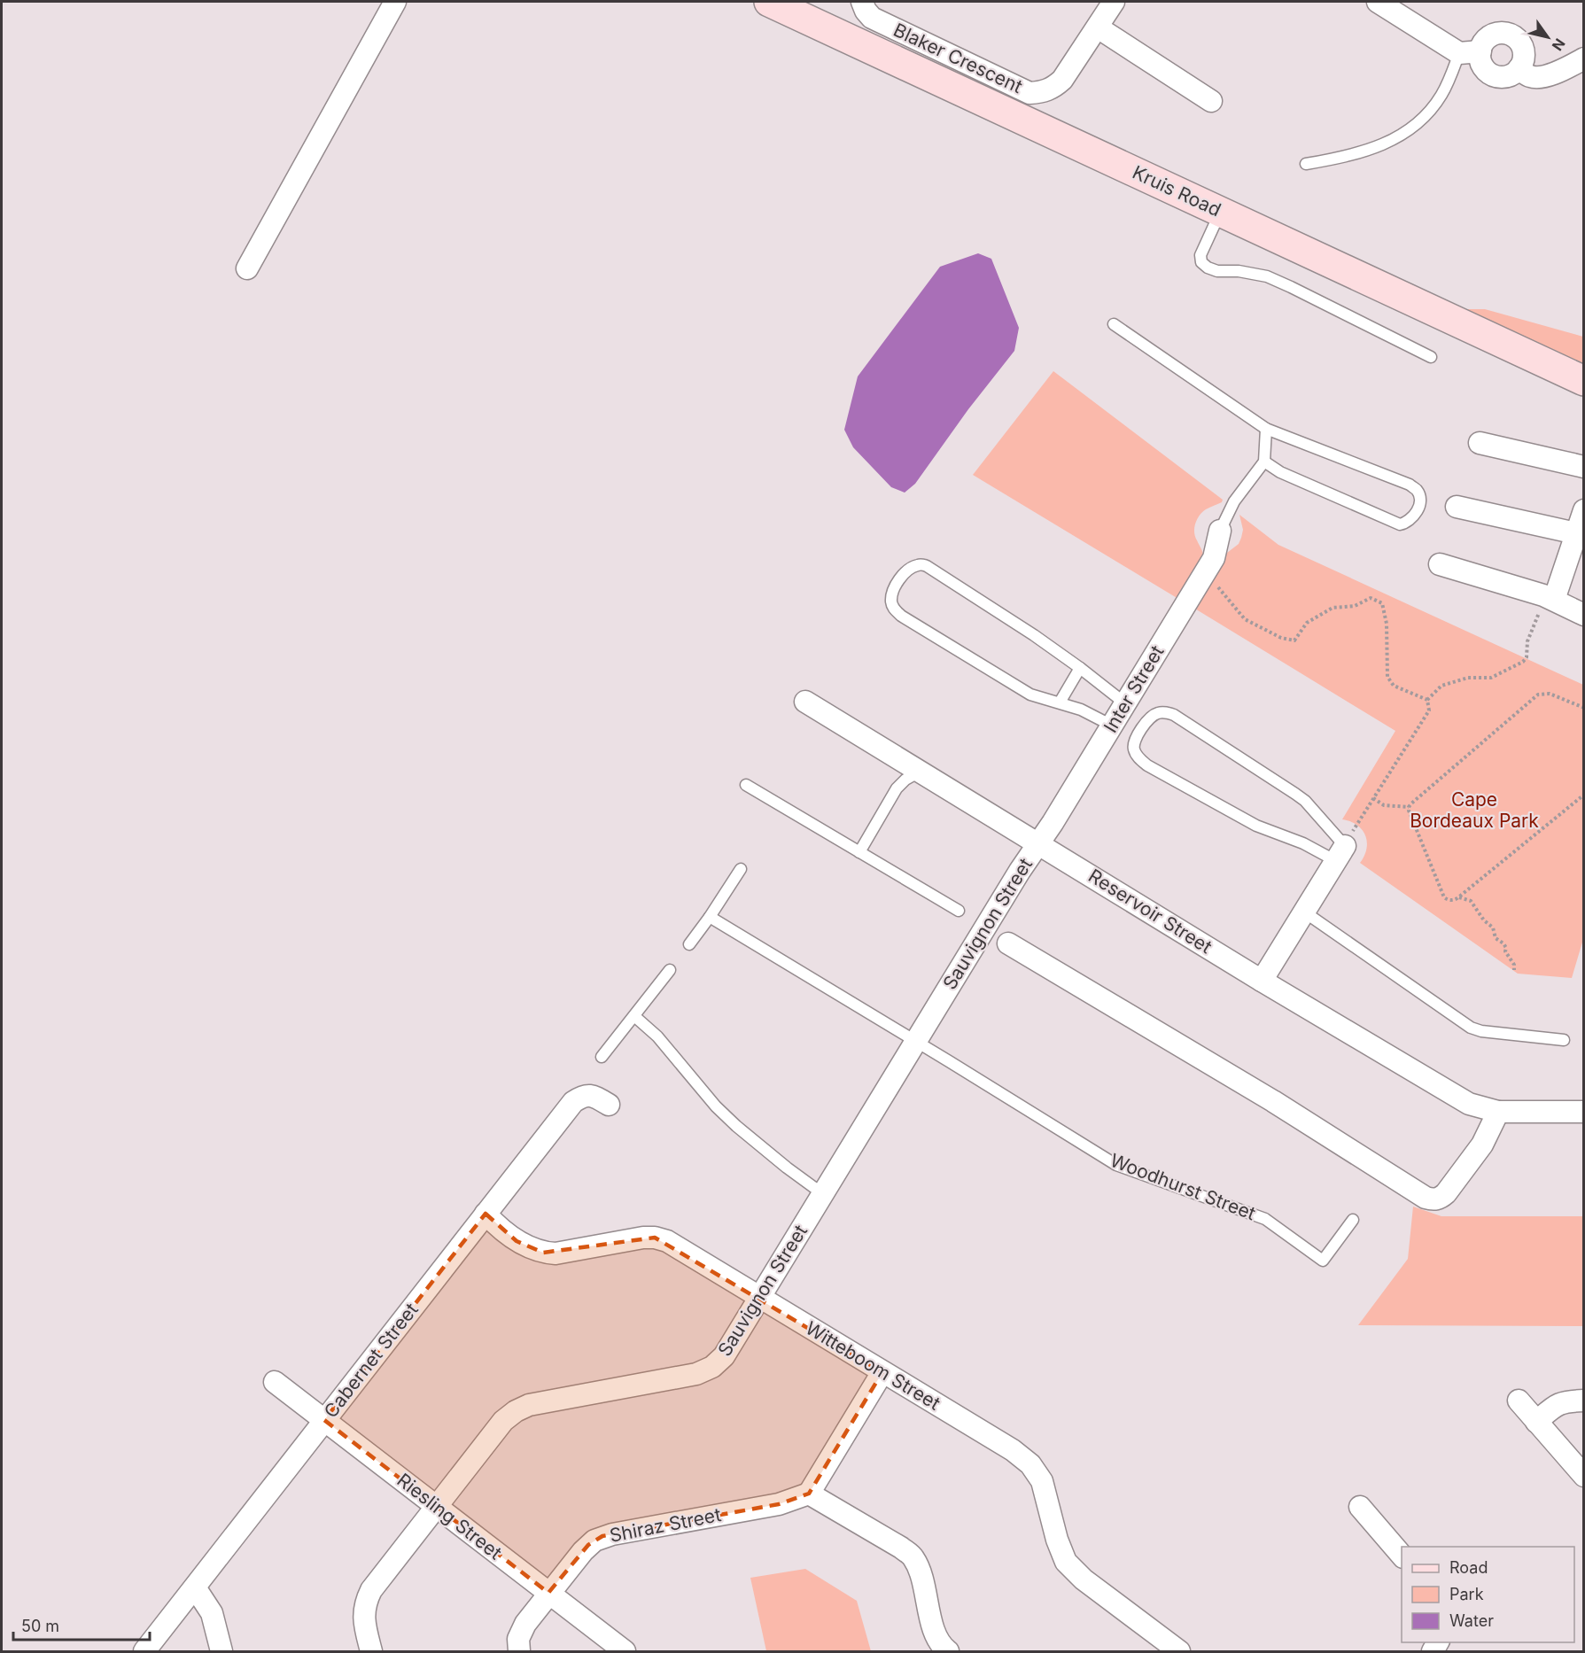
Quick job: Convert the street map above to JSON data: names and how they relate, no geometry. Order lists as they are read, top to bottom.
{
  "streets": {
    "street": [
      "Blaker Crescent",
      "Kruis Road",
      "Inter Street",
      "Reservoir Street",
      "Sauvignon Street",
      "Cabernet Street",
      "Witteboom Street",
      "Riesling Street",
      "Shiraz Street"
    ],
    "lane": ["Woodhurst Street"]
  },
  "crossings": [
    ["Inter Street", "Reservoir Street"],
    ["Inter Street", "Sauvignon Street"],
    ["Reservoir Street", "Sauvignon Street"],
    ["Sauvignon Street", "Woodhurst Street"],
    ["Sauvignon Street", "Witteboom Street"],
    ["Sauvignon Street", "Riesling Street"],
    ["Cabernet Street", "Witteboom Street"],
    ["Cabernet Street", "Riesling Street"],
    ["Riesling Street", "Shiraz Street"]
  ],
  "parks": ["Cape Bordeaux Park"],
  "legend": ["Road", "Park", "Water"],
  "scale_bar": "50 m",
  "north": "bottom right"
}
